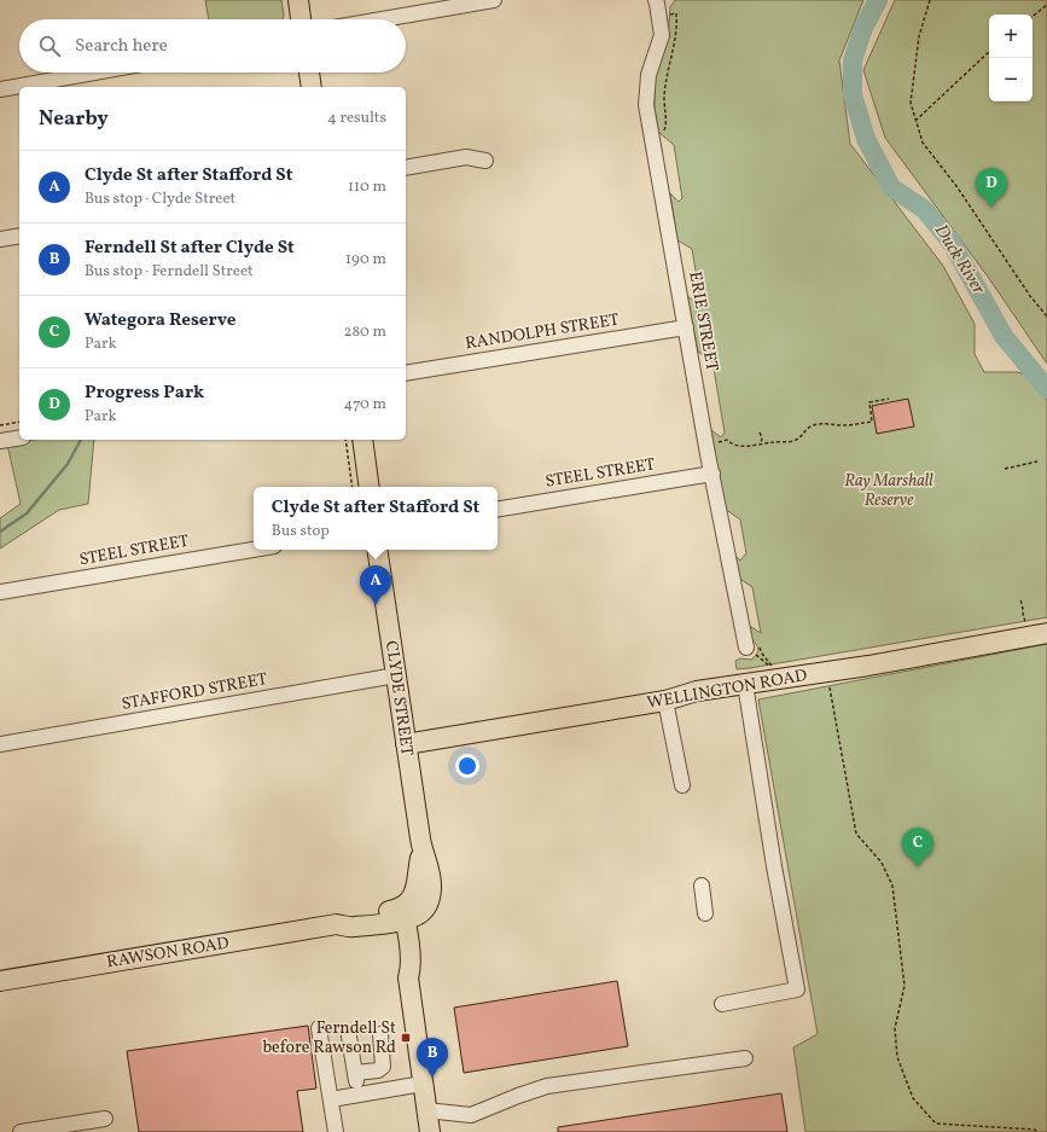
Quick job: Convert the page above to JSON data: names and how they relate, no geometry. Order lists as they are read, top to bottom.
{
  "streets": {
    "main road": ["WELLINGTON ROAD", "CLYDE STREET", "RAWSON ROAD"],
    "street": [
      "ERIE STREET",
      "RANDOLPH STREET",
      "STEEL STREET",
      "STAFFORD STREET"
    ]
  },
  "crossings": [
    ["ERIE STREET", "RANDOLPH STREET"],
    ["ERIE STREET", "STEEL STREET"],
    ["WELLINGTON ROAD", "CLYDE STREET"],
    ["STAFFORD STREET", "CLYDE STREET"],
    ["CLYDE STREET", "RAWSON ROAD"]
  ],
  "water": ["Duck River"],
  "parks": ["Ray Marshall Reserve"],
  "places": {
    "transit": ["Ferndell St before Rawson Rd"]
  },
  "page": {
    "map_buttons": ["+", "−"],
    "search": "Search here",
    "heading": ["Nearby", "4 results"],
    "list": [
      {
        "mark": "A",
        "name": "Clyde St after Stafford St",
        "note": "Bus stop · Clyde Street",
        "value": "110 m"
      },
      {
        "mark": "B",
        "name": "Ferndell St after Clyde St",
        "note": "Bus stop · Ferndell Street",
        "value": "190 m"
      },
      {
        "mark": "C",
        "name": "Wategora Reserve",
        "note": "Park",
        "value": "280 m"
      },
      {
        "mark": "D",
        "name": "Progress Park",
        "note": "Park",
        "value": "470 m"
      }
    ],
    "pins": [
      "D",
      "A",
      "C",
      "B"
    ],
    "popup": ["Clyde St after Stafford St", "Bus stop"]
  }
}
